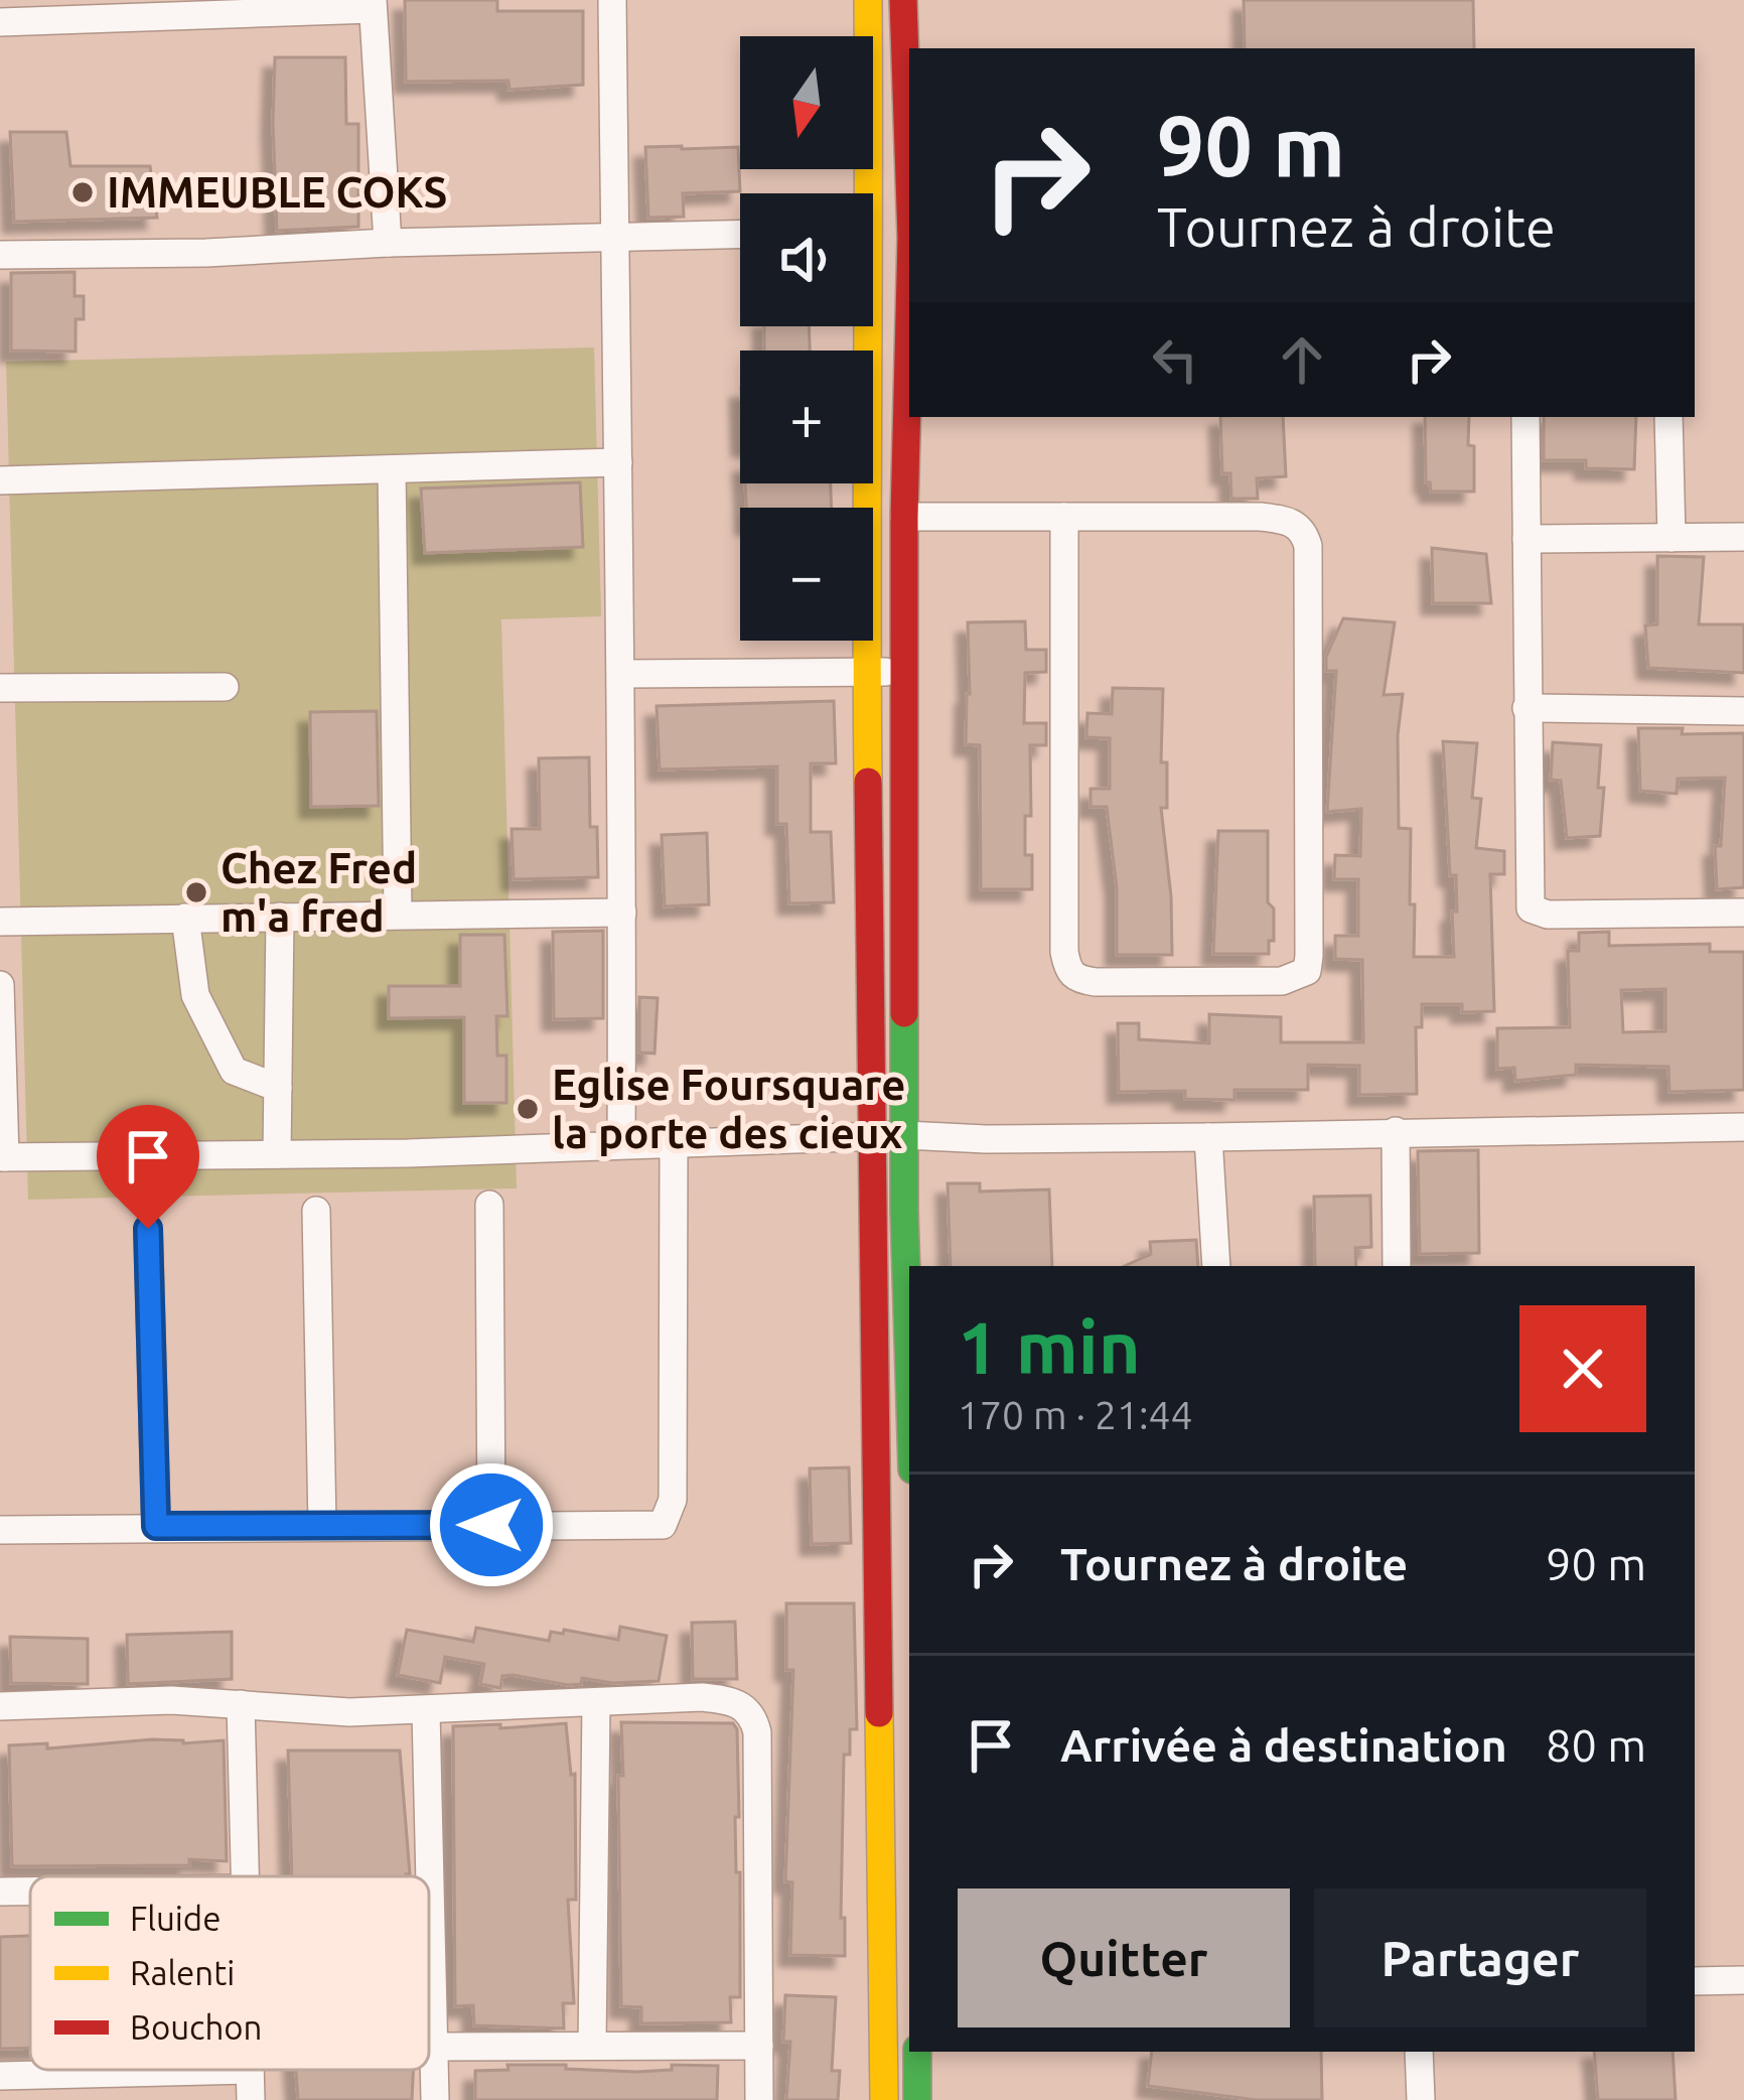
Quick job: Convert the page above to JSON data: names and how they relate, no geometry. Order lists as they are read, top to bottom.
{
  "places": ["IMMEUBLE COKS", "Chez Fred m'a fred", "Eglise Foursquare la porte des cieux"],
  "legend": ["Fluide", "Ralenti", "Bouchon"],
  "north": "bottom",
  "page": {
    "map_buttons": ["+", "−"],
    "turn": ["90 m", "Tournez à droite"],
    "heading": ["1 min", "170 m · 21:44"],
    "list": [
      {
        "name": "Tournez à droite",
        "value": "90 m"
      },
      {
        "name": "Arrivée à destination",
        "value": "80 m"
      }
    ],
    "buttons": ["Quitter", "Partager"]
  }
}
